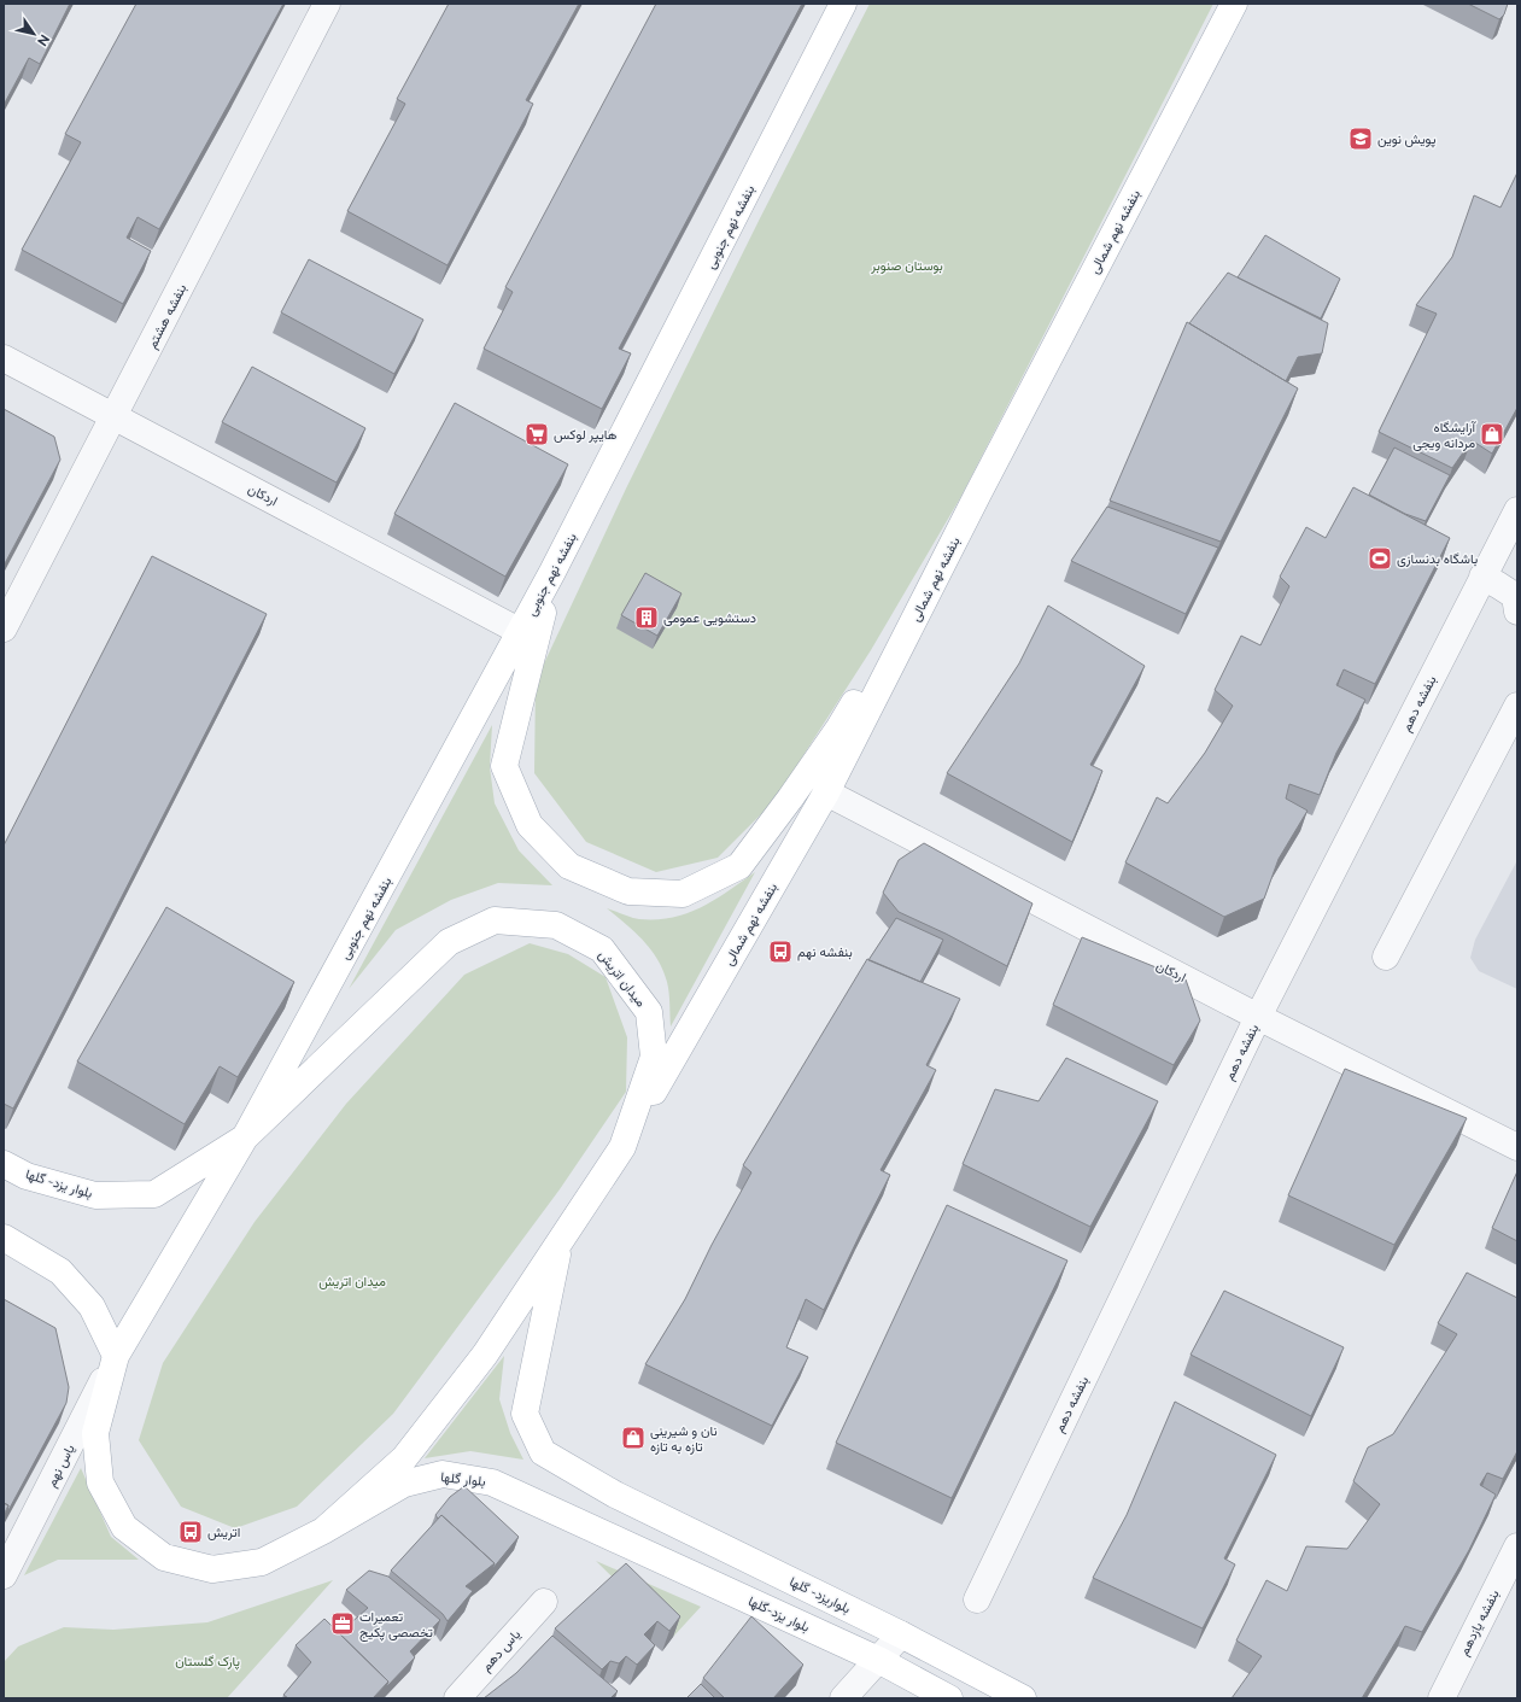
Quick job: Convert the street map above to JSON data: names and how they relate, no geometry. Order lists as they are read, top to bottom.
{
  "streets": {
    "main road": [
      "بنفشه نهم جنوبی",
      "بنفشه نهم شمالی",
      "میدان اتریش",
      "بلوار یزد- گلها",
      "بلوار گلها",
      "بلواریزد- گلها",
      "بلوار یزد-گلها"
    ],
    "street": [
      "بنفشه هشتم",
      "اردکان",
      "بنفشه دهم",
      "یاس نهم",
      "بنفشه یازدهم",
      "یاس دهم"
    ]
  },
  "crossings": [
    ["بنفشه نهم جنوبی", "اردکان"],
    ["بنفشه نهم جنوبی", "میدان اتریش"],
    ["بنفشه نهم جنوبی", "بلوار یزد- گلها"],
    ["بنفشه نهم شمالی", "اردکان"],
    ["بنفشه نهم شمالی", "میدان اتریش"],
    ["بنفشه هشتم", "اردکان"],
    ["اردکان", "بنفشه دهم"],
    ["میدان اتریش", "بلوار یزد- گلها"],
    ["میدان اتریش", "یاس نهم"],
    ["میدان اتریش", "بلوار گلها"],
    ["میدان اتریش", "بلواریزد- گلها"],
    ["بلوار گلها", "بلوار یزد-گلها"]
  ],
  "parks": ["بوستان صنوبر", "میدان اتریش", "پارک گلستان"],
  "places": {
    "school or university": ["پویش نوین"],
    "supermarket": ["هایپر لوکس"],
    "shop": ["آرایشگاه مردانه ویجی", "نان و شیرینی تازه به تازه"],
    "sports": ["باشگاه بدنسازی"],
    "building": ["دستشویی عمومی"],
    "bus stop": ["بنفشه نهم", "اتریش"],
    "office": ["تعمیرات تخصصی پکیج"]
  },
  "north": "bottom right"
}
